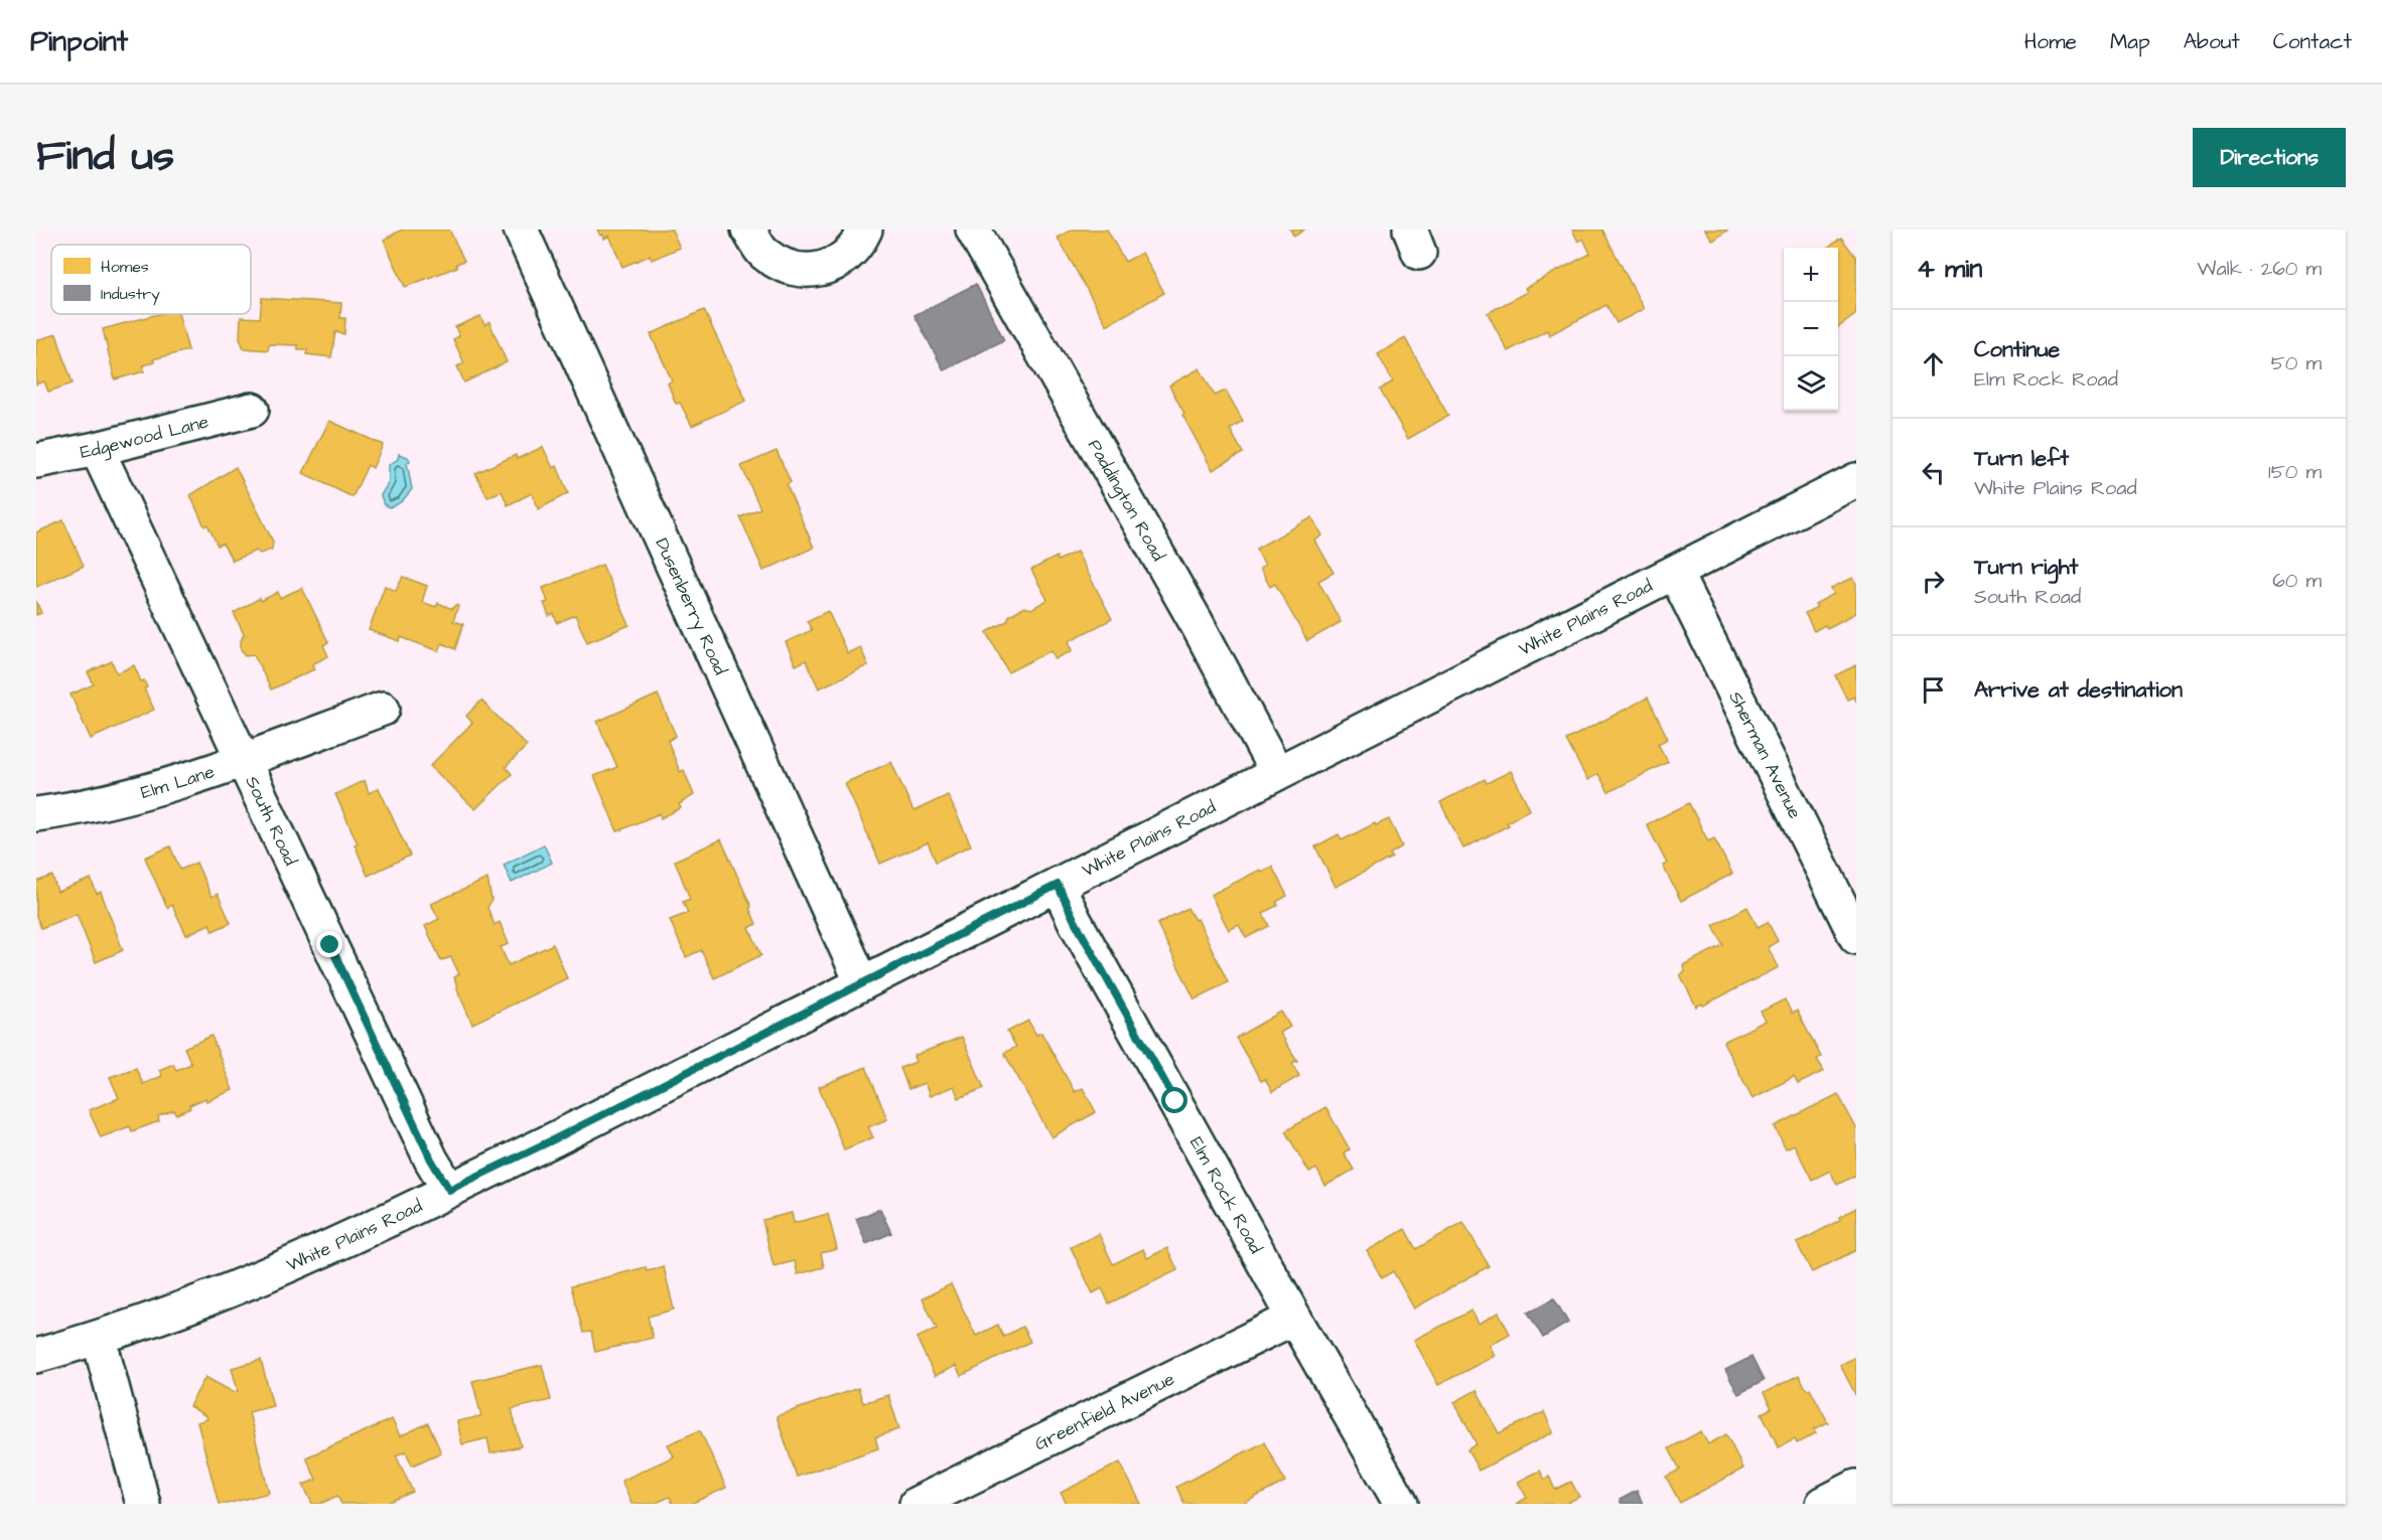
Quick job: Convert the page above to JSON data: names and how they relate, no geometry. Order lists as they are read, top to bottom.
{
  "streets": {
    "street": [
      "Edgewood Lane",
      "Paddington Road",
      "Dusenberry Road",
      "White Plains Road",
      "Sherman Avenue",
      "Elm Lane",
      "South Road",
      "Elm Rock Road",
      "Greenfield Avenue"
    ]
  },
  "crossings": [
    ["Edgewood Lane", "South Road"],
    ["Paddington Road", "White Plains Road"],
    ["Dusenberry Road", "White Plains Road"],
    ["White Plains Road", "Sherman Avenue"],
    ["White Plains Road", "South Road"],
    ["White Plains Road", "Elm Rock Road"],
    ["Elm Lane", "South Road"],
    ["Elm Rock Road", "Greenfield Avenue"]
  ],
  "legend": ["Homes", "Industry"],
  "page": {
    "header": "Pinpoint",
    "nav": [
      "Home",
      "Map",
      "About",
      "Contact"
    ],
    "title": "Find us",
    "buttons": "Directions",
    "heading": ["4 min", "Walk · 260 m"],
    "map_buttons": ["+", "−"],
    "list": [
      ["Continue", "Elm Rock Road", "50 m"],
      ["Turn left", "White Plains Road", "150 m"],
      ["Turn right", "South Road", "60 m"],
      "Arrive at destination"
    ]
  }
}
